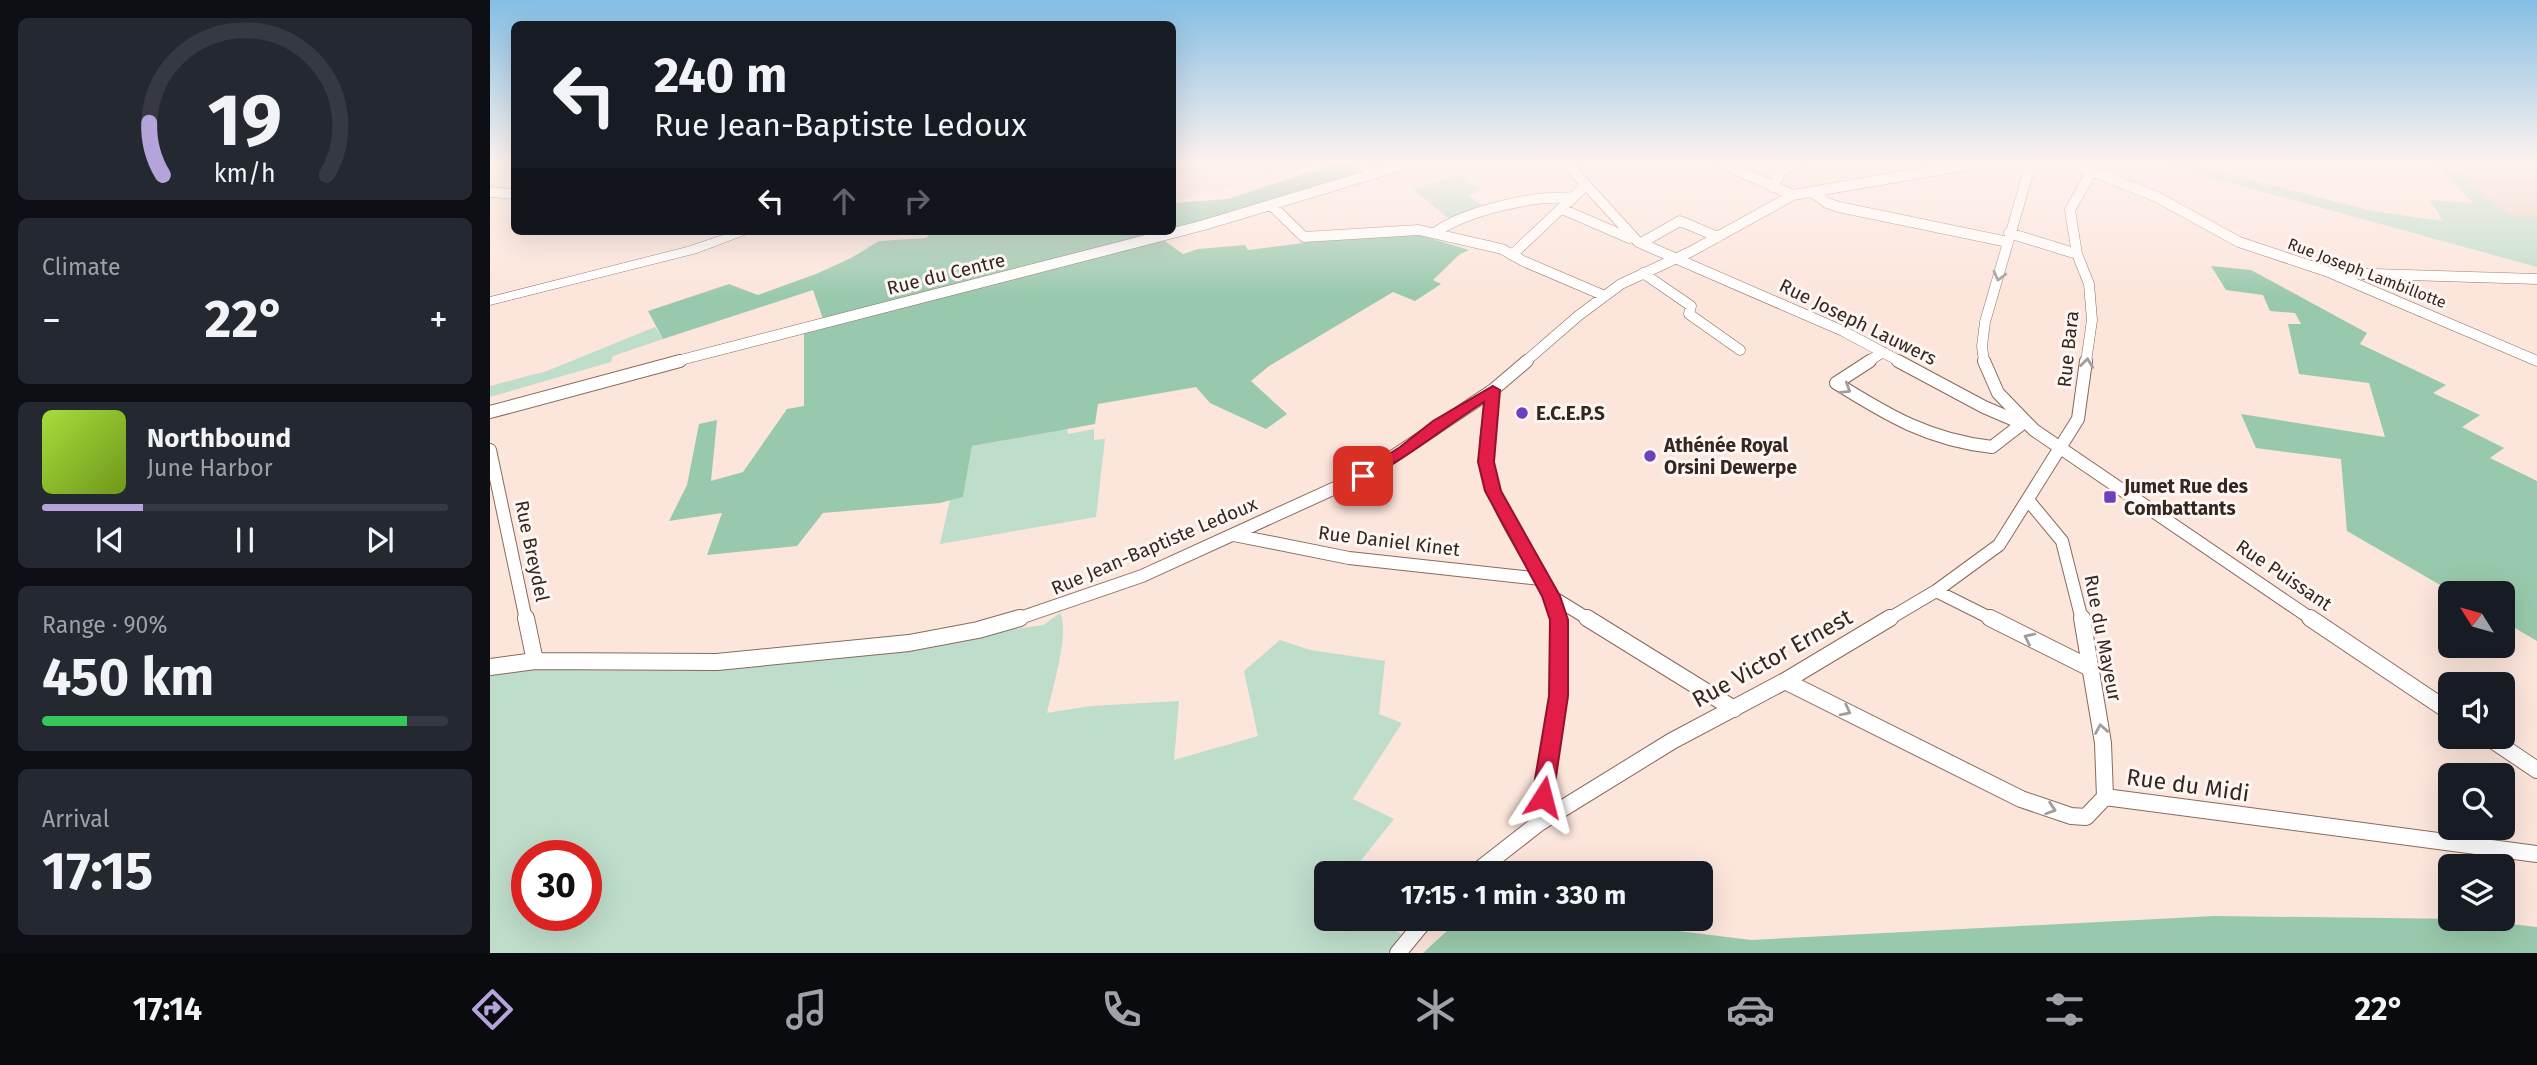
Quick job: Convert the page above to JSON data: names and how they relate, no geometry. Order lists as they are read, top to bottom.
{
  "streets": {
    "street": [
      "Rue Joseph Lambillotte",
      "Rue du Centre",
      "Rue Joseph Lauwers",
      "Rue Bara",
      "Rue Daniel Kinet",
      "Rue Jean-Baptiste Ledoux",
      "Rue Breydel",
      "Rue Puissant",
      "Rue du Mayeur",
      "Rue Victor Ernest",
      "Rue du Midi"
    ]
  },
  "crossings": [
    ["Rue Joseph Lauwers", "Rue Jean-Baptiste Ledoux"],
    ["Rue Joseph Lauwers", "Rue Puissant"],
    ["Rue Bara", "Rue Puissant"],
    ["Rue Bara", "Rue Victor Ernest"],
    ["Rue Daniel Kinet", "Rue Jean-Baptiste Ledoux"],
    ["Rue Jean-Baptiste Ledoux", "Rue Breydel"],
    ["Rue Puissant", "Rue Victor Ernest"],
    ["Rue du Mayeur", "Rue Victor Ernest"],
    ["Rue du Mayeur", "Rue du Midi"],
    ["Rue Victor Ernest", "Rue du Midi"]
  ],
  "one_way": ["Rue Bara", "Rue du Mayeur", "Rue du Midi"],
  "places": {
    "other": ["E.C.E.P.S", "Athénée Royal Orsini Dewerpe"],
    "transit": ["Jumet Rue des Combattants"]
  },
  "north": "top left",
  "page": {
    "turn": ["240 m", "Rue Jean-Baptiste Ledoux"],
    "tile": [
      "Climate",
      ["Range · 90%", "450 km"],
      ["Arrival", "17:15"]
    ],
    "heat": ["−", "22°", "+"],
    "song": ["Northbound", "June Harbor"],
    "limit": "30",
    "trip": "17:15 · 1 min · 330 m",
    "tabs": ["17:14", "22°"],
    "gauge": ["19", "km/h"]
  }
}
